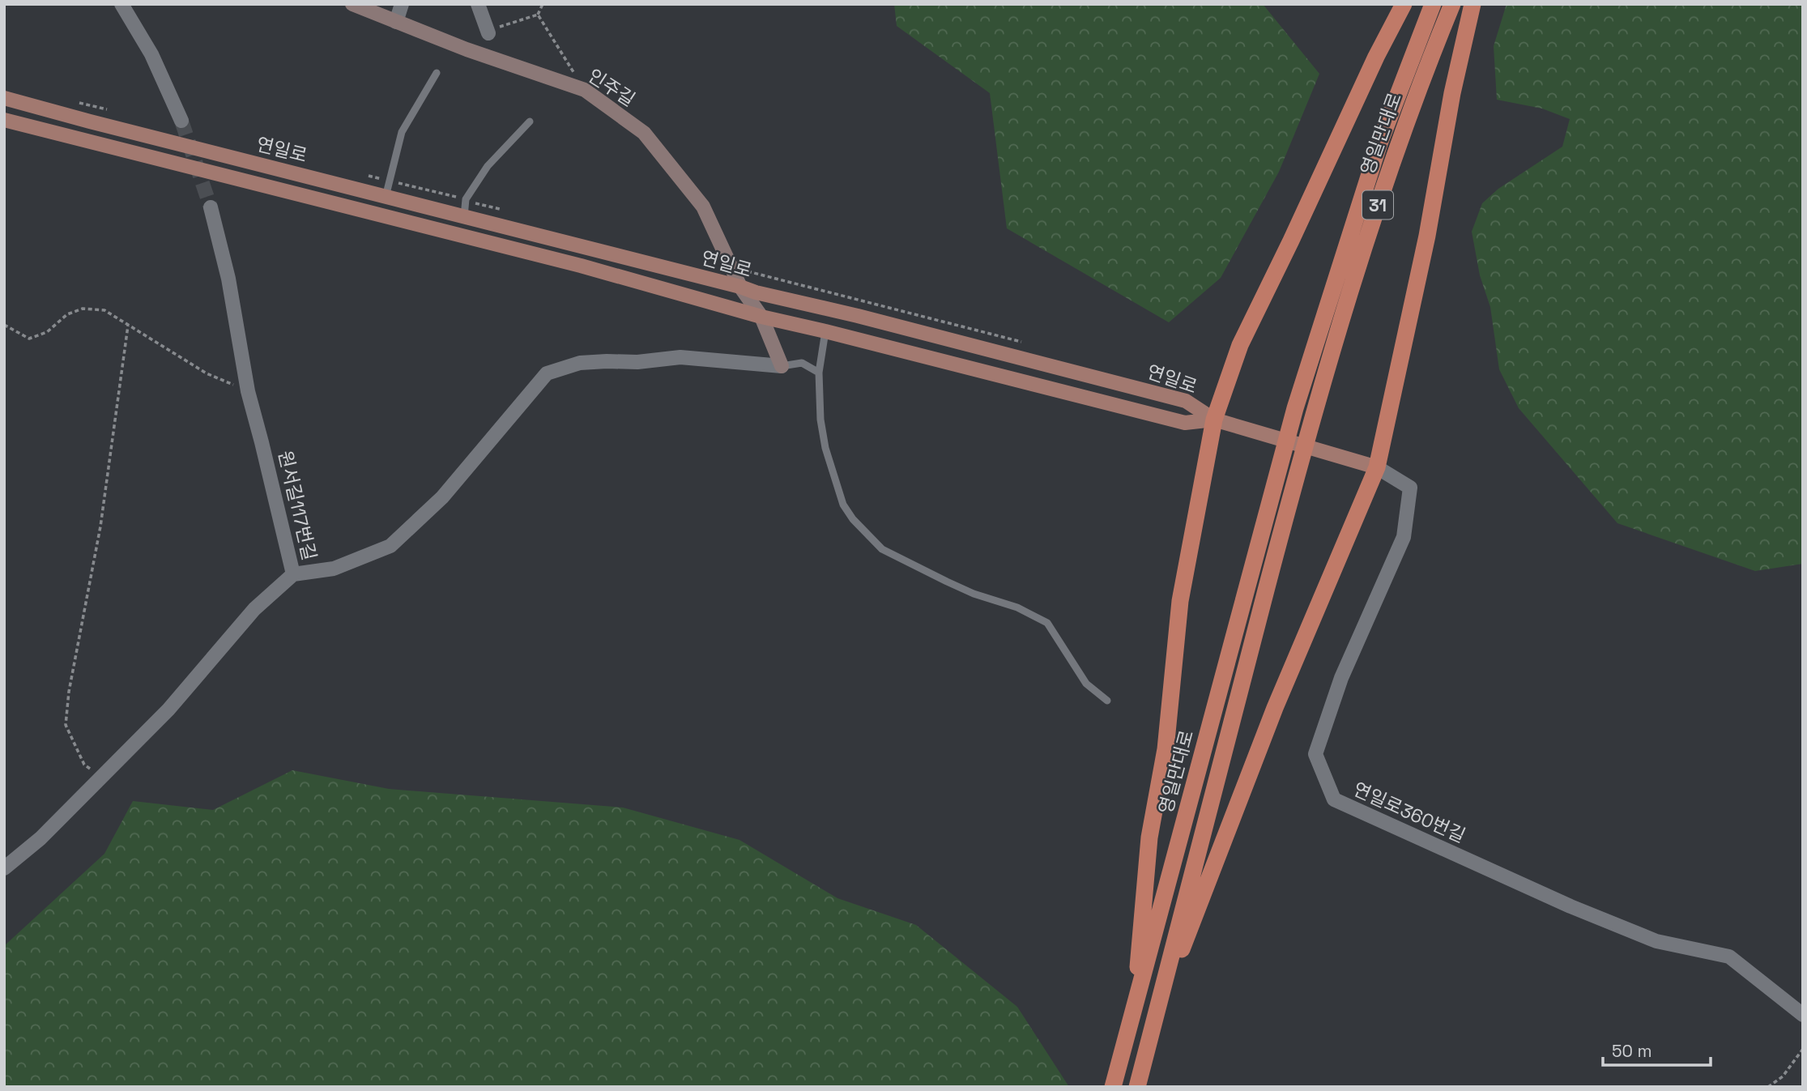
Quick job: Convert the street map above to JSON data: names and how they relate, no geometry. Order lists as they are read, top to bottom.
{
  "streets": {
    "highway": ["영일만대로", "31"],
    "main road": ["연일로"],
    "street": ["인주길", "원서길117번길", "연일로360번길"]
  },
  "crossings": [
    ["인주길", "연일로"]
  ],
  "scale_bar": "50 m"
}
